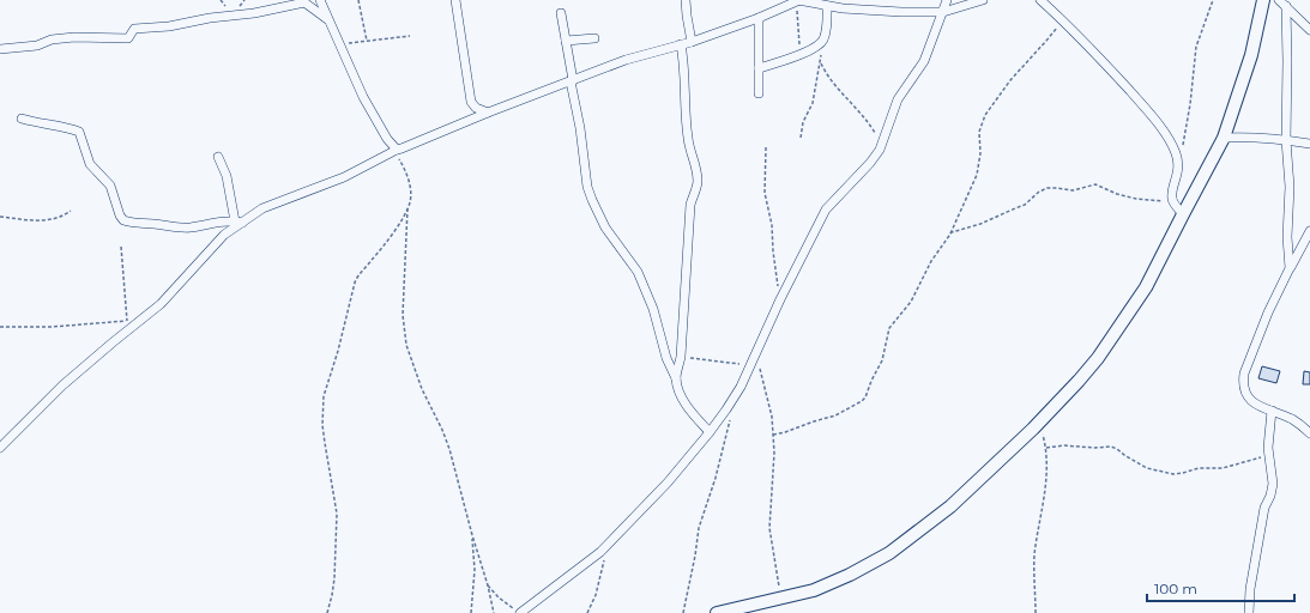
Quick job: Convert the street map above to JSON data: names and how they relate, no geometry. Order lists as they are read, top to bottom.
{
  "scale_bar": "100 m"
}
